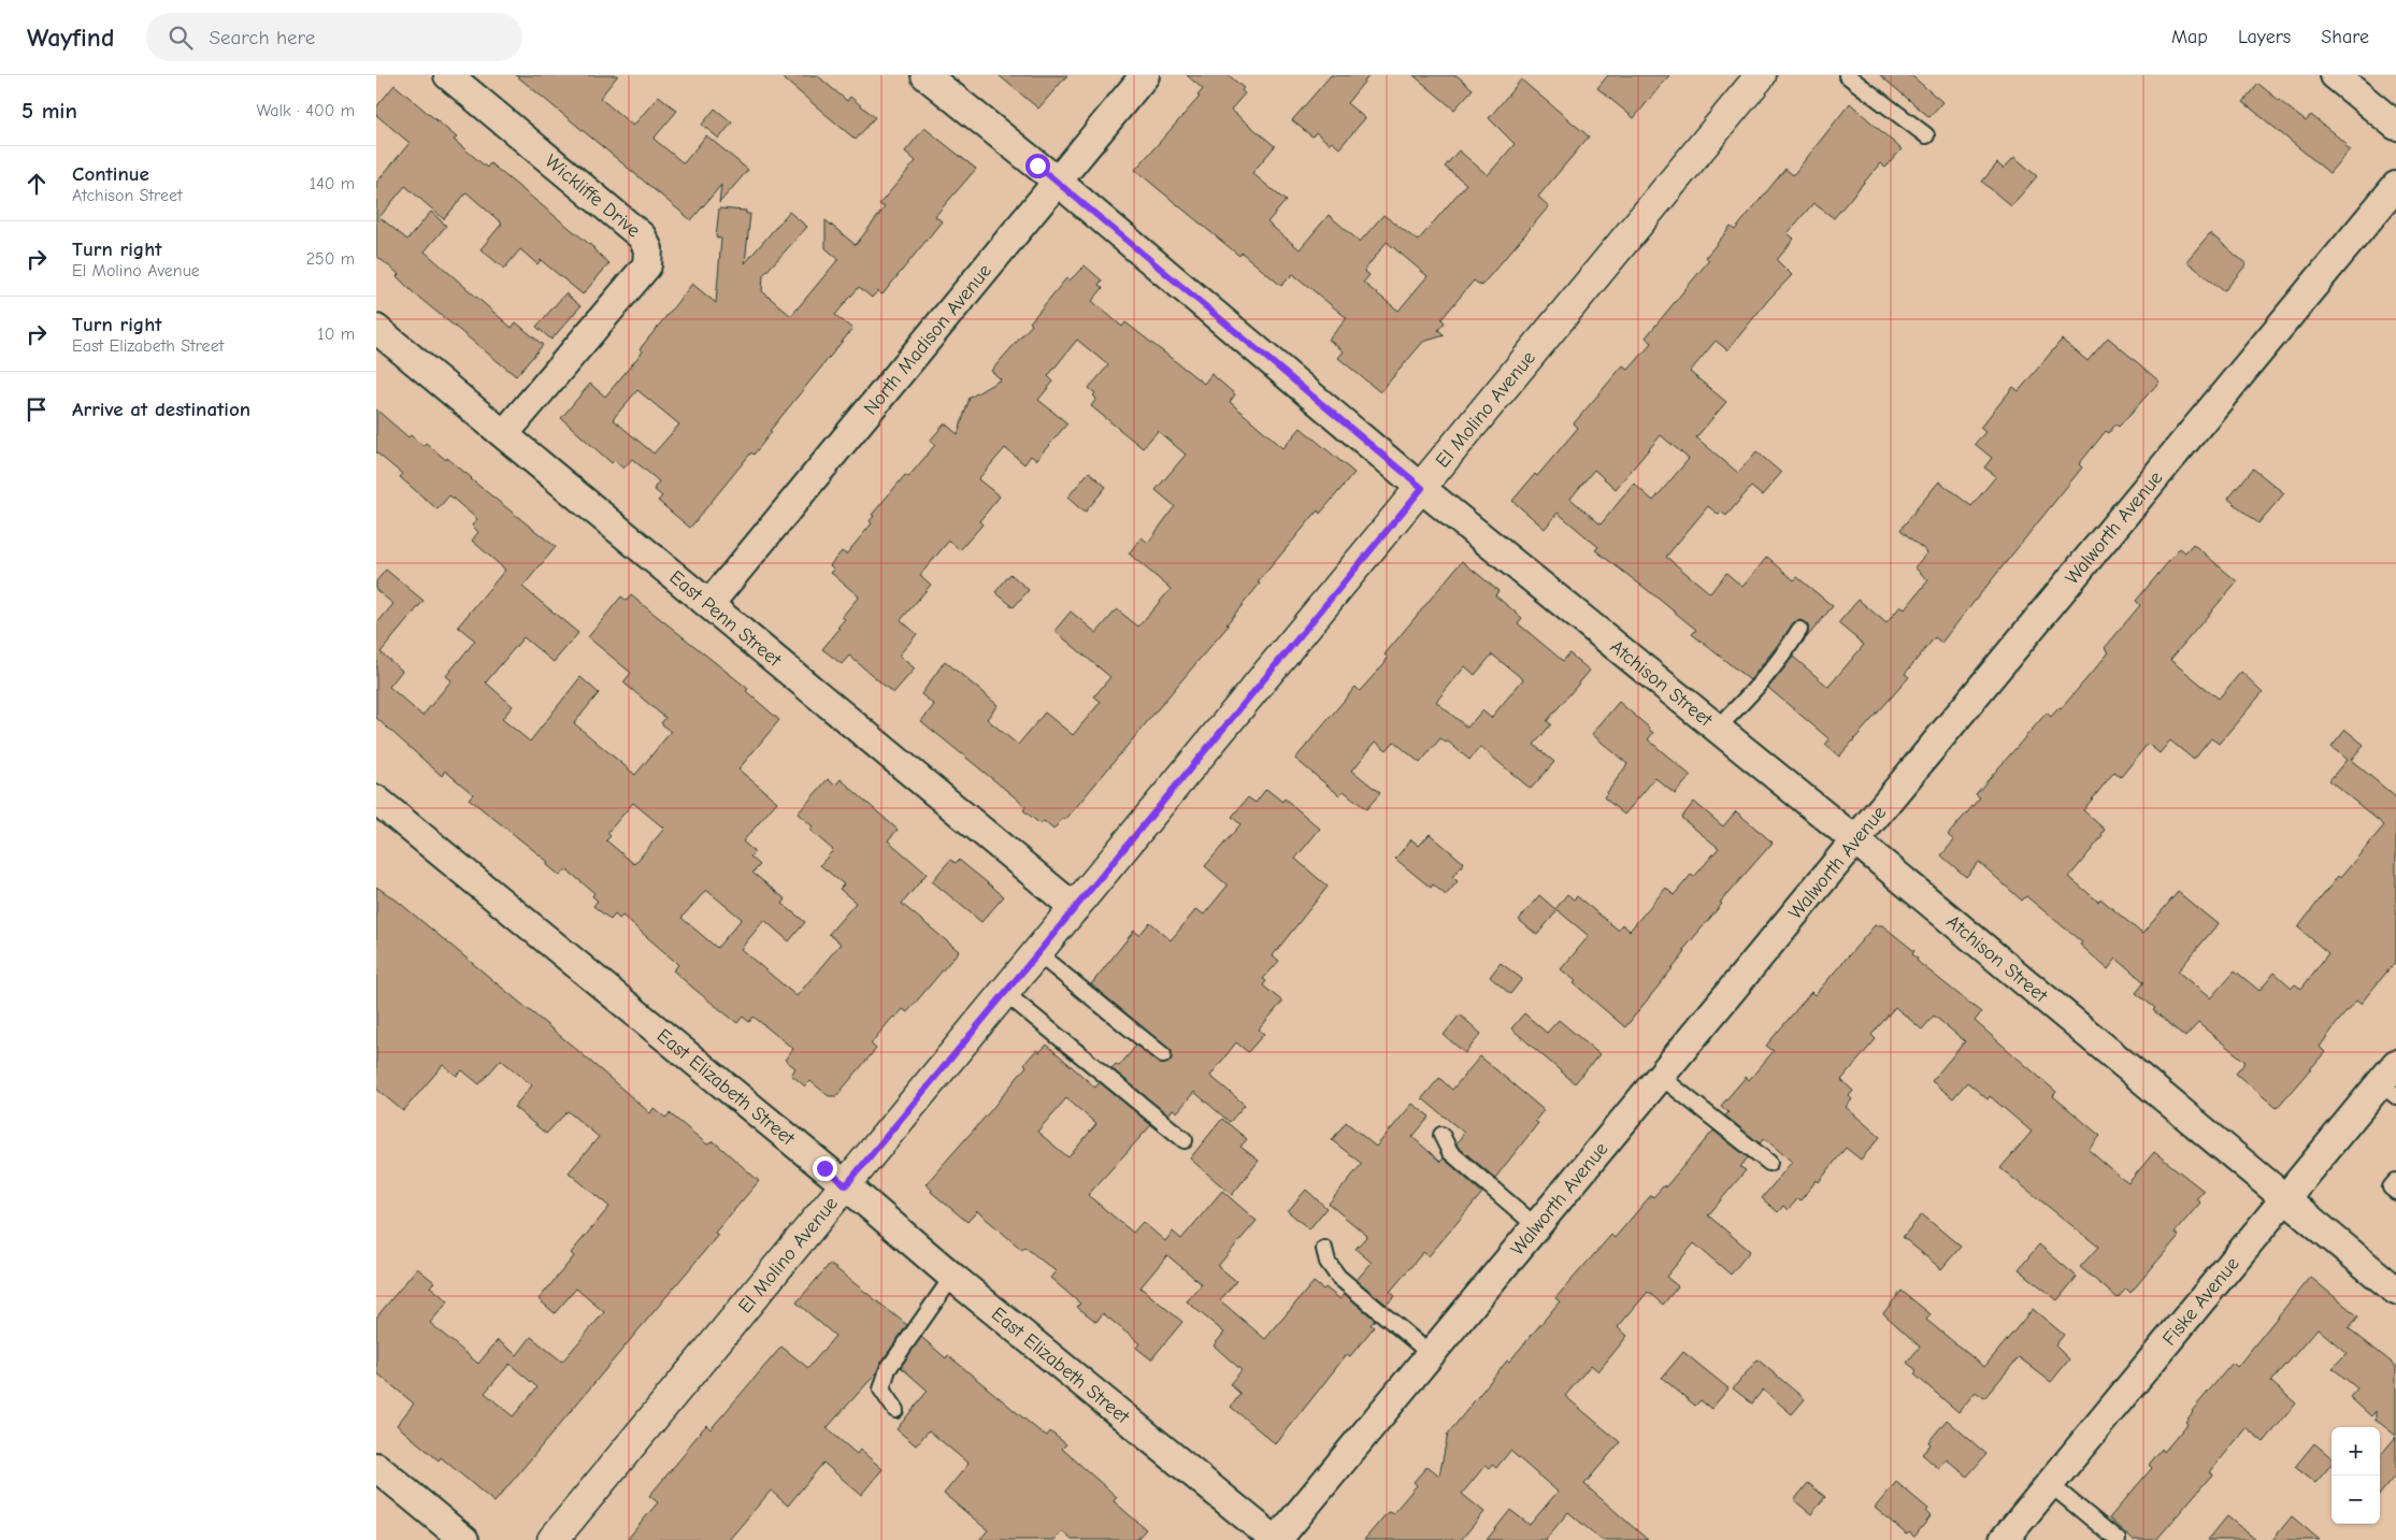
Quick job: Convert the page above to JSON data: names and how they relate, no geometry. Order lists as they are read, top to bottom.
{
  "streets": {
    "street": [
      "Wickliffe Drive",
      "North Madison Avenue",
      "El Molino Avenue",
      "Walworth Avenue",
      "East Penn Street",
      "Atchison Street",
      "East Elizabeth Street",
      "Fiske Avenue"
    ]
  },
  "crossings": [
    ["Wickliffe Drive", "East Penn Street"],
    ["North Madison Avenue", "East Penn Street"],
    ["North Madison Avenue", "Atchison Street"],
    ["El Molino Avenue", "East Penn Street"],
    ["El Molino Avenue", "Atchison Street"],
    ["El Molino Avenue", "East Elizabeth Street"],
    ["Walworth Avenue", "Atchison Street"],
    ["Walworth Avenue", "East Elizabeth Street"],
    ["Atchison Street", "Fiske Avenue"]
  ],
  "page": {
    "header": "Wayfind",
    "search": "Search here",
    "nav": ["Map", "Layers", "Share"],
    "heading": ["5 min", "Walk · 400 m"],
    "list": [
      ["Continue", "Atchison Street", "140 m"],
      ["Turn right", "El Molino Avenue", "250 m"],
      ["Turn right", "East Elizabeth Street", "10 m"],
      "Arrive at destination"
    ],
    "map_buttons": ["+", "−"]
  }
}
